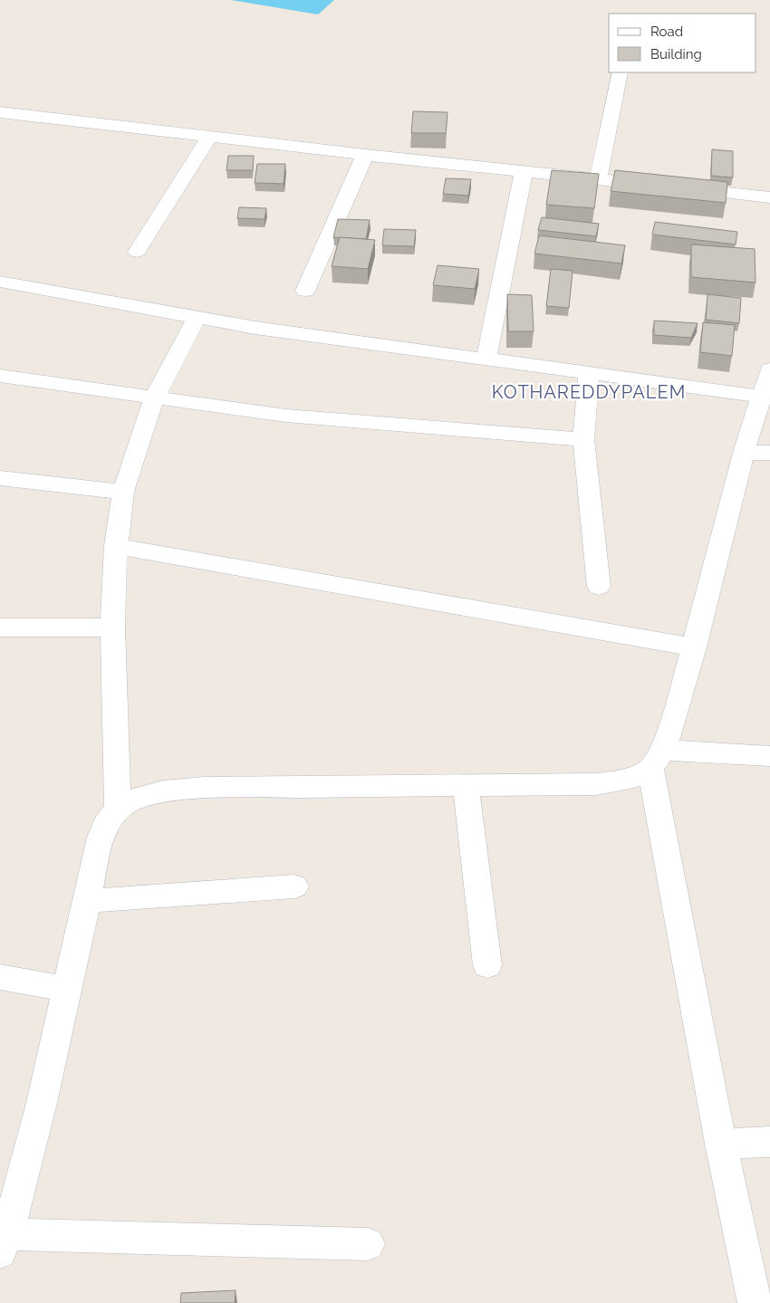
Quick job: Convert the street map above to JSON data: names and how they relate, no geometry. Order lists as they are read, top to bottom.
{
  "districts": ["KOTHAREDDYPALEM"],
  "legend": ["Road", "Building"]
}
